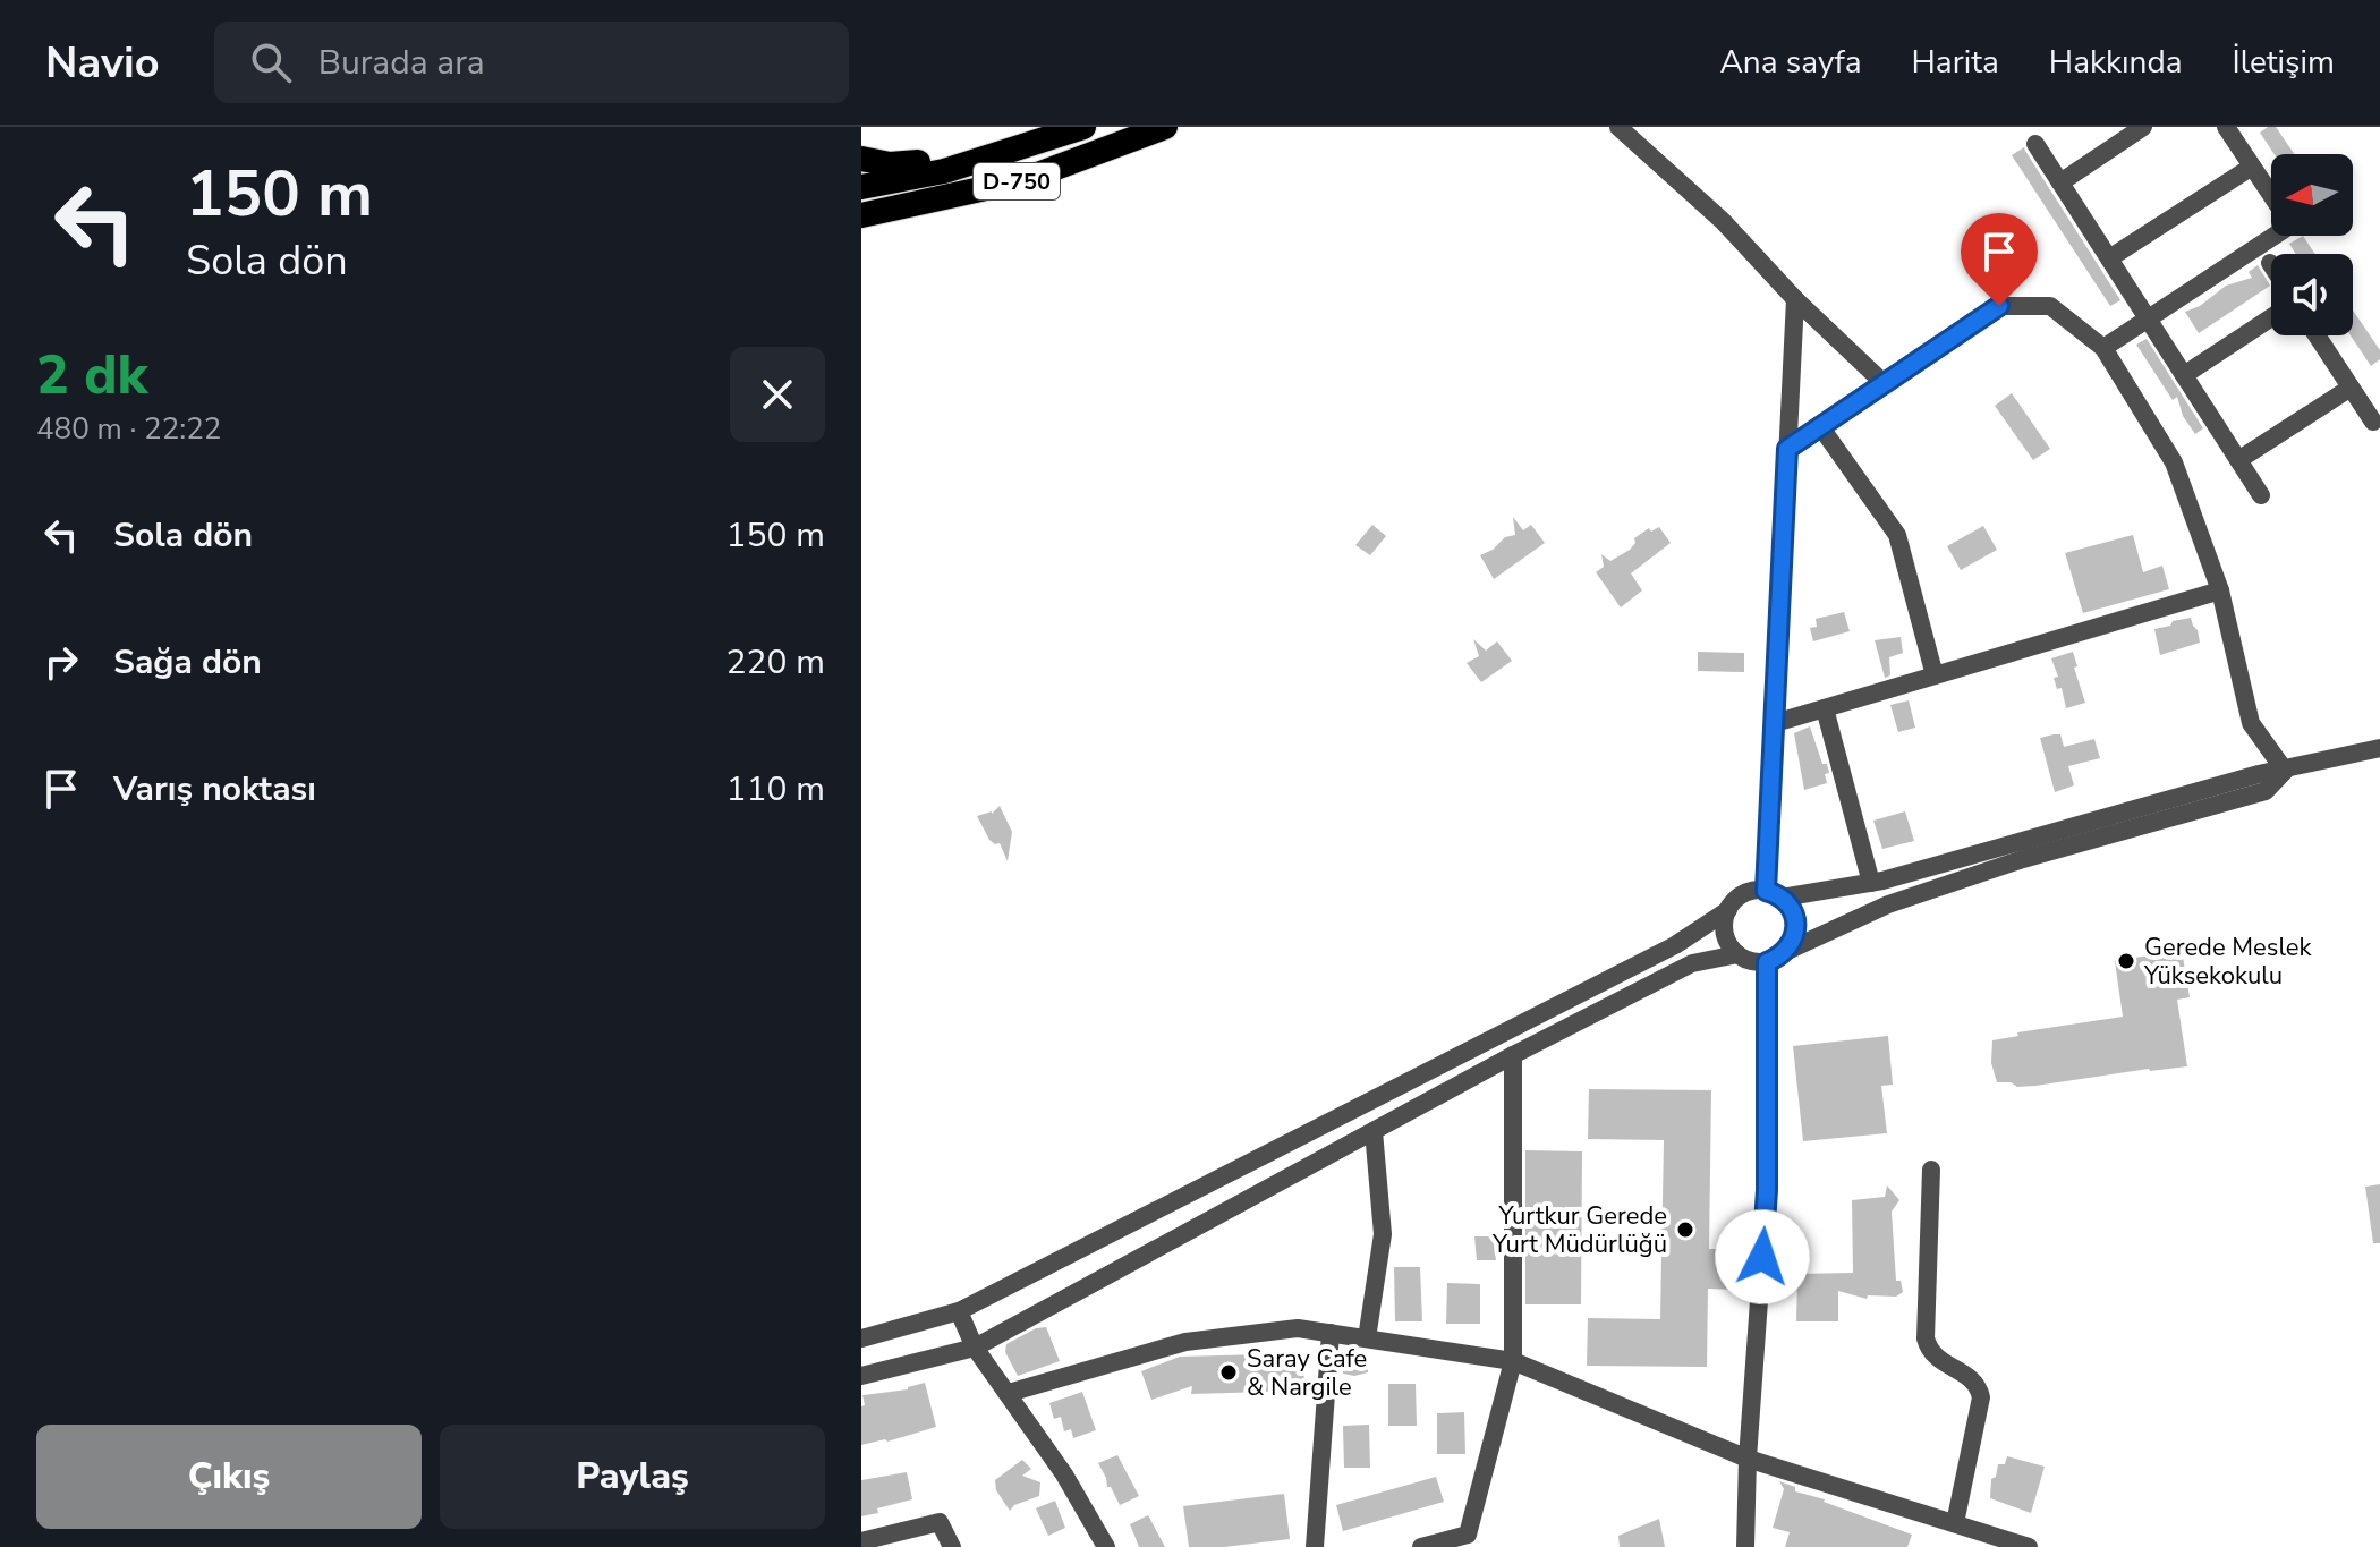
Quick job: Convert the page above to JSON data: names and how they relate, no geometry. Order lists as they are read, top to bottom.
{
  "streets": {
    "highway": ["D-750"]
  },
  "places": ["Gerede Meslek Yüksekokulu", "Yurtkur Gerede Yurt Müdürlüğü", "Saray Cafe & Nargile"],
  "north": "left",
  "page": {
    "header": "Navio",
    "search": "Burada ara",
    "nav": [
      "Ana sayfa",
      "Harita",
      "Hakkında",
      "İletişim"
    ],
    "turn": ["150 m", "Sola dön"],
    "heading": ["2 dk", "480 m · 22:22"],
    "list": [
      {
        "name": "Sola dön",
        "value": "150 m"
      },
      {
        "name": "Sağa dön",
        "value": "220 m"
      },
      {
        "name": "Varış noktası",
        "value": "110 m"
      }
    ],
    "buttons": ["Çıkış", "Paylaş"]
  }
}
